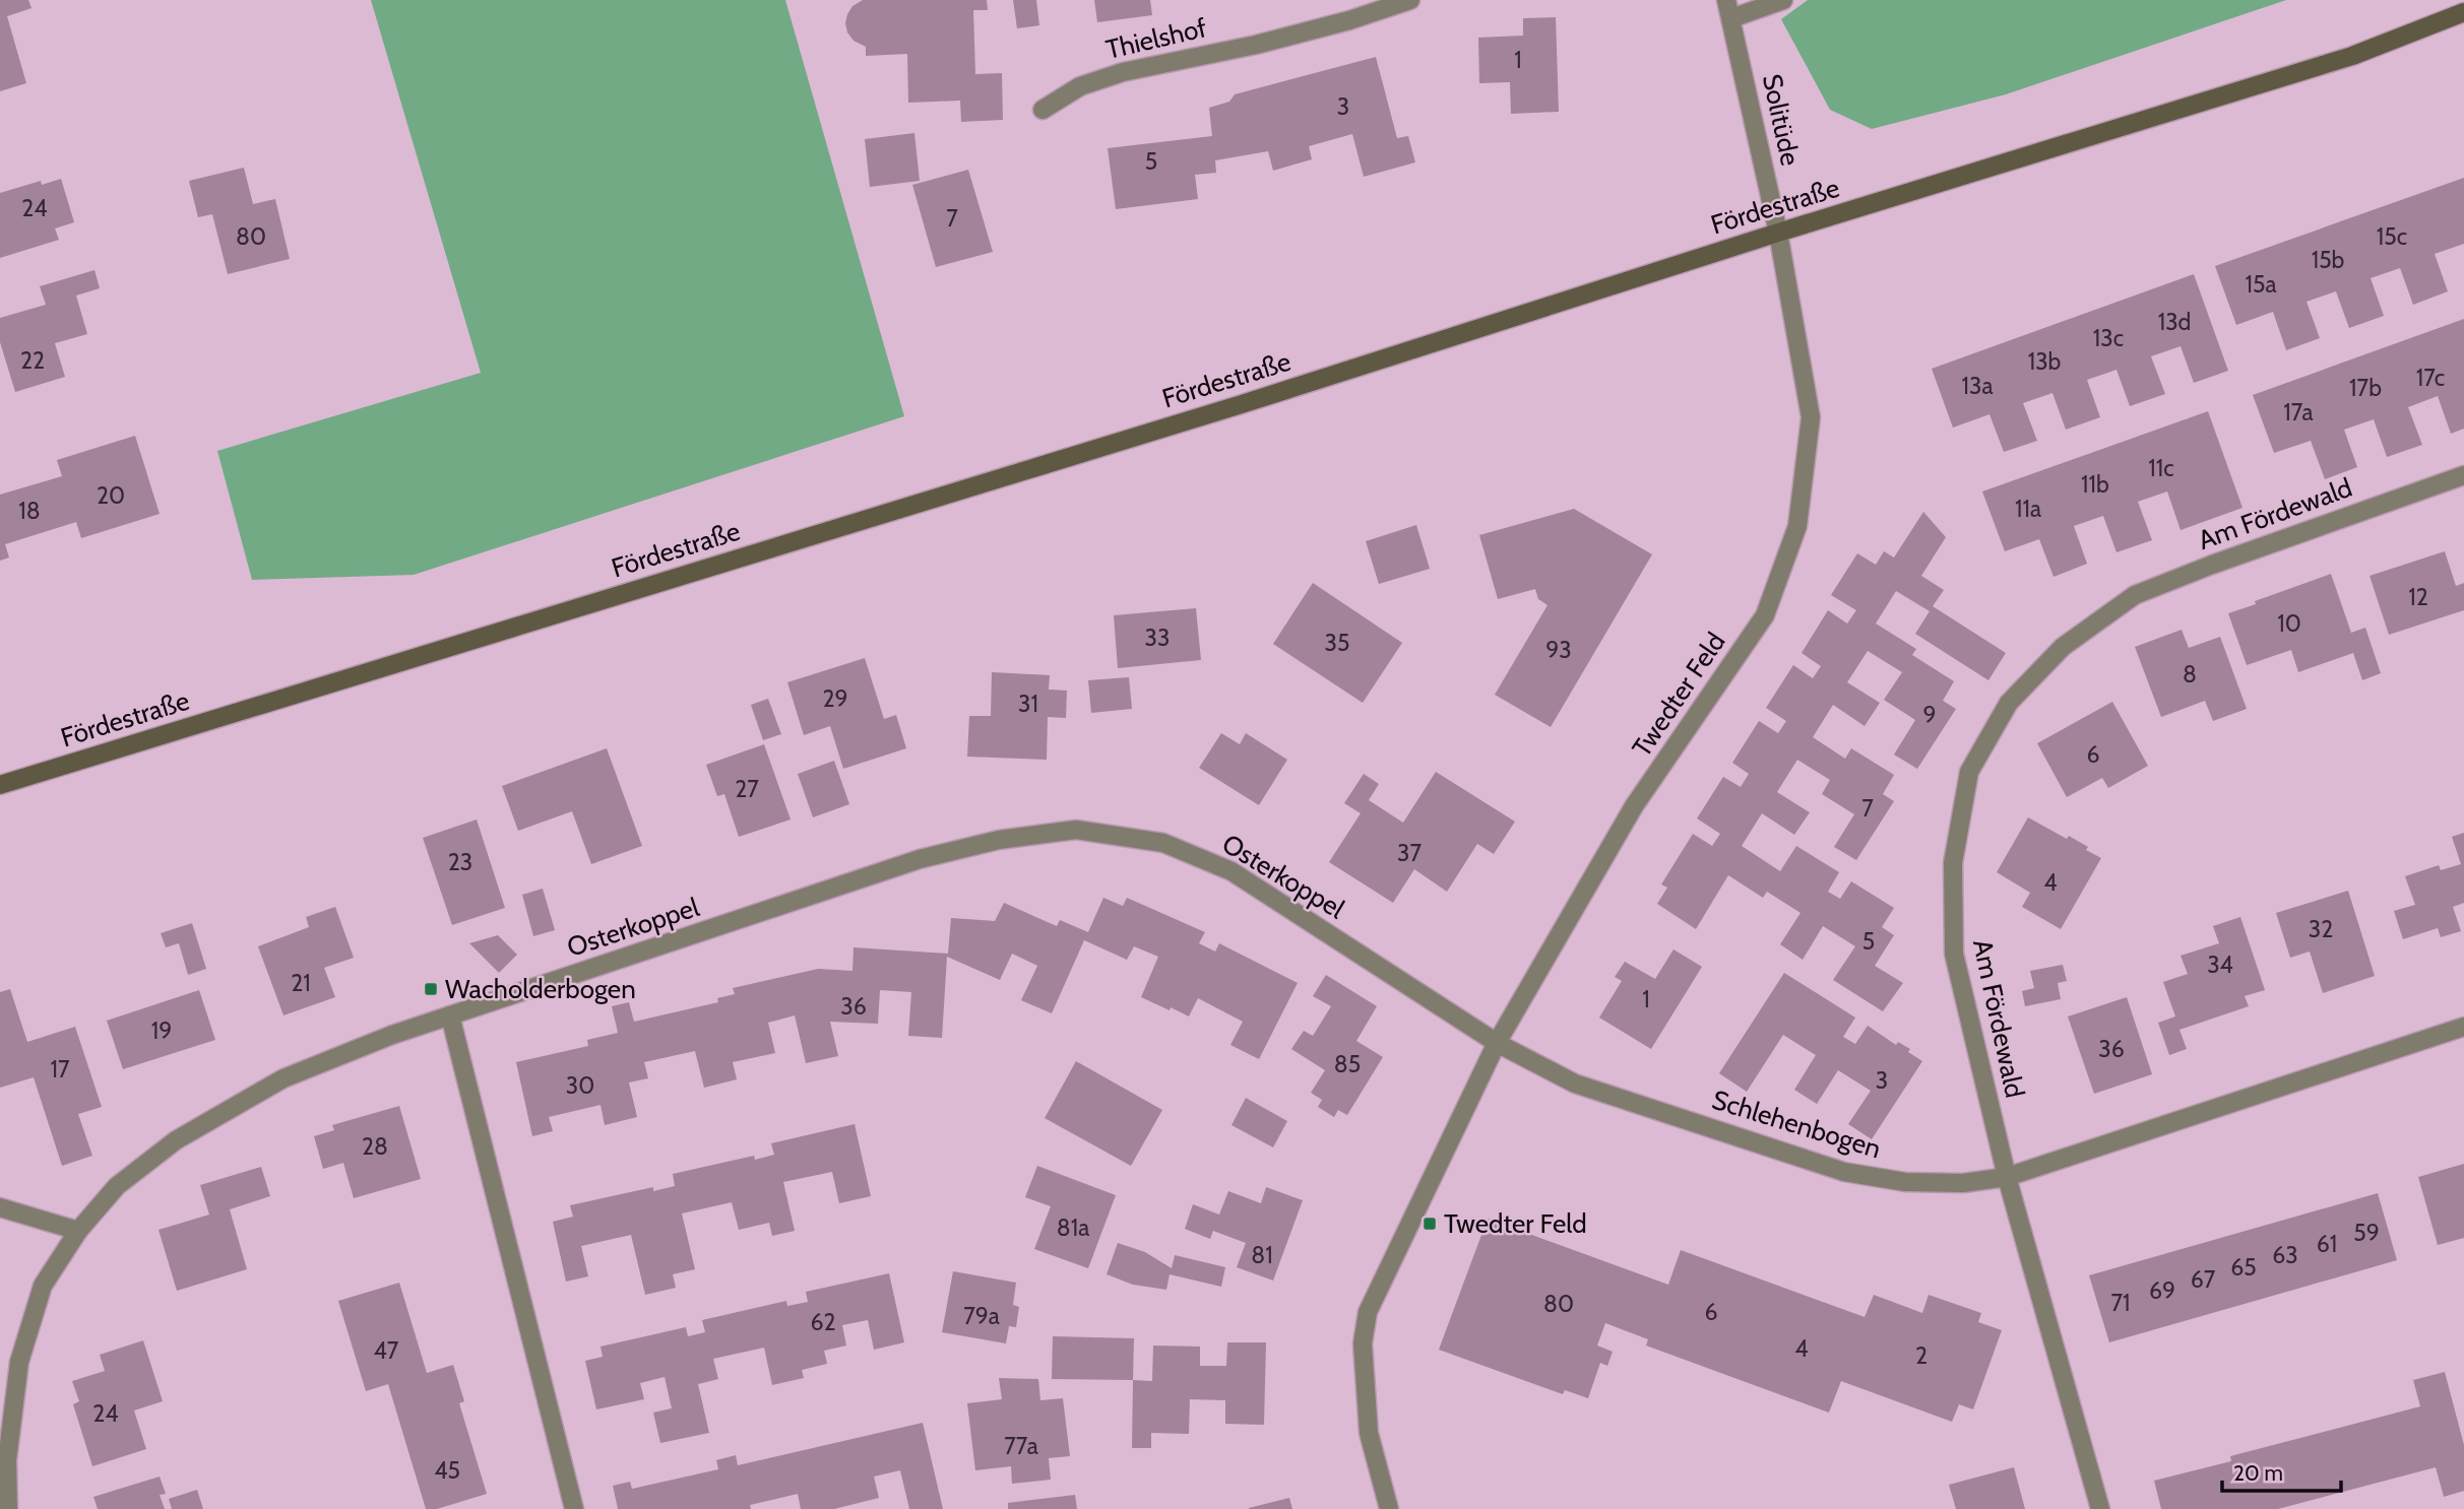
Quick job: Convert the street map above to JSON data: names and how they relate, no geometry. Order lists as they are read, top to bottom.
{
  "streets": {
    "main road": ["Fördestraße"],
    "street": [
      "Thielshof",
      "Solitüde",
      "Am Fördewald",
      "Twedter Feld",
      "Osterkoppel",
      "Schlehenbogen"
    ]
  },
  "crossings": [
    ["Solitüde", "Fördestraße"],
    ["Solitüde", "Twedter Feld"],
    ["Fördestraße", "Twedter Feld"],
    ["Am Fördewald", "Schlehenbogen"],
    ["Twedter Feld", "Osterkoppel"],
    ["Twedter Feld", "Schlehenbogen"],
    ["Osterkoppel", "Schlehenbogen"]
  ],
  "places": {
    "transit": ["Wacholderbogen", "Twedter Feld"]
  },
  "house_numbers": [
    "1",
    "3",
    "5",
    "24",
    "7",
    "80",
    "15c",
    "15b",
    "15a",
    "13d",
    "13c",
    "22",
    "13b",
    "17c",
    "13a",
    "17b",
    "17a",
    "11c",
    "11b",
    "20",
    "11a",
    "18",
    "12",
    "10",
    "33",
    "35",
    "93",
    "8",
    "29",
    "31",
    "9",
    "6",
    "27",
    "7",
    "37",
    "23",
    "4",
    "32",
    "5",
    "34",
    "21",
    "1",
    "36",
    "19",
    "36",
    "85",
    "17",
    "3",
    "30",
    "28",
    "81a",
    "59",
    "61",
    "81",
    "63",
    "65",
    "67",
    "69",
    "71",
    "80",
    "6",
    "79a",
    "62",
    "4",
    "47",
    "2",
    "24",
    "77a",
    "45"
  ],
  "scale_bar": "20 m"
}
